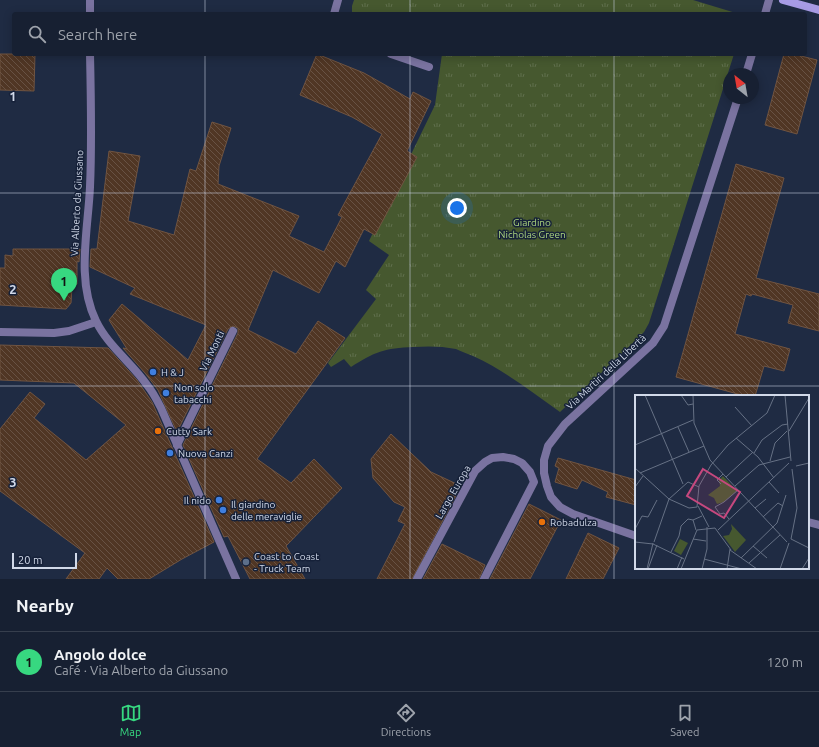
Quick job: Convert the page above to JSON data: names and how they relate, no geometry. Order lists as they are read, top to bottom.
{
  "streets": {
    "street": [
      "Via Alberto da Giussano",
      "Via Monti",
      "Via Martiri della Libertà",
      "Largo Europa"
    ]
  },
  "crossings": [
    ["Via Alberto da Giussano", "Via Monti"]
  ],
  "parks": ["Giardino Nicholas Green"],
  "places": [
    "H & J",
    "Non solo tabacchi",
    "Cutty Sark",
    "Nuova Canzi",
    "Il nido",
    "Il giardino delle meraviglie",
    "Robadulza",
    "Coast to Coast - Truck Team"
  ],
  "scale_bar": "20 m",
  "north": "top left",
  "page": {
    "search": "Search here",
    "pins": "1",
    "scale": "20 m",
    "heading": "Nearby",
    "list": [
      {
        "mark": "1",
        "name": "Angolo dolce",
        "note": "Café · Via Alberto da Giussano",
        "value": "120 m"
      }
    ],
    "nav": ["Map", "Directions", "Saved"]
  },
  "grid": {
    "rows": ["1", "2", "3"]
  }
}
